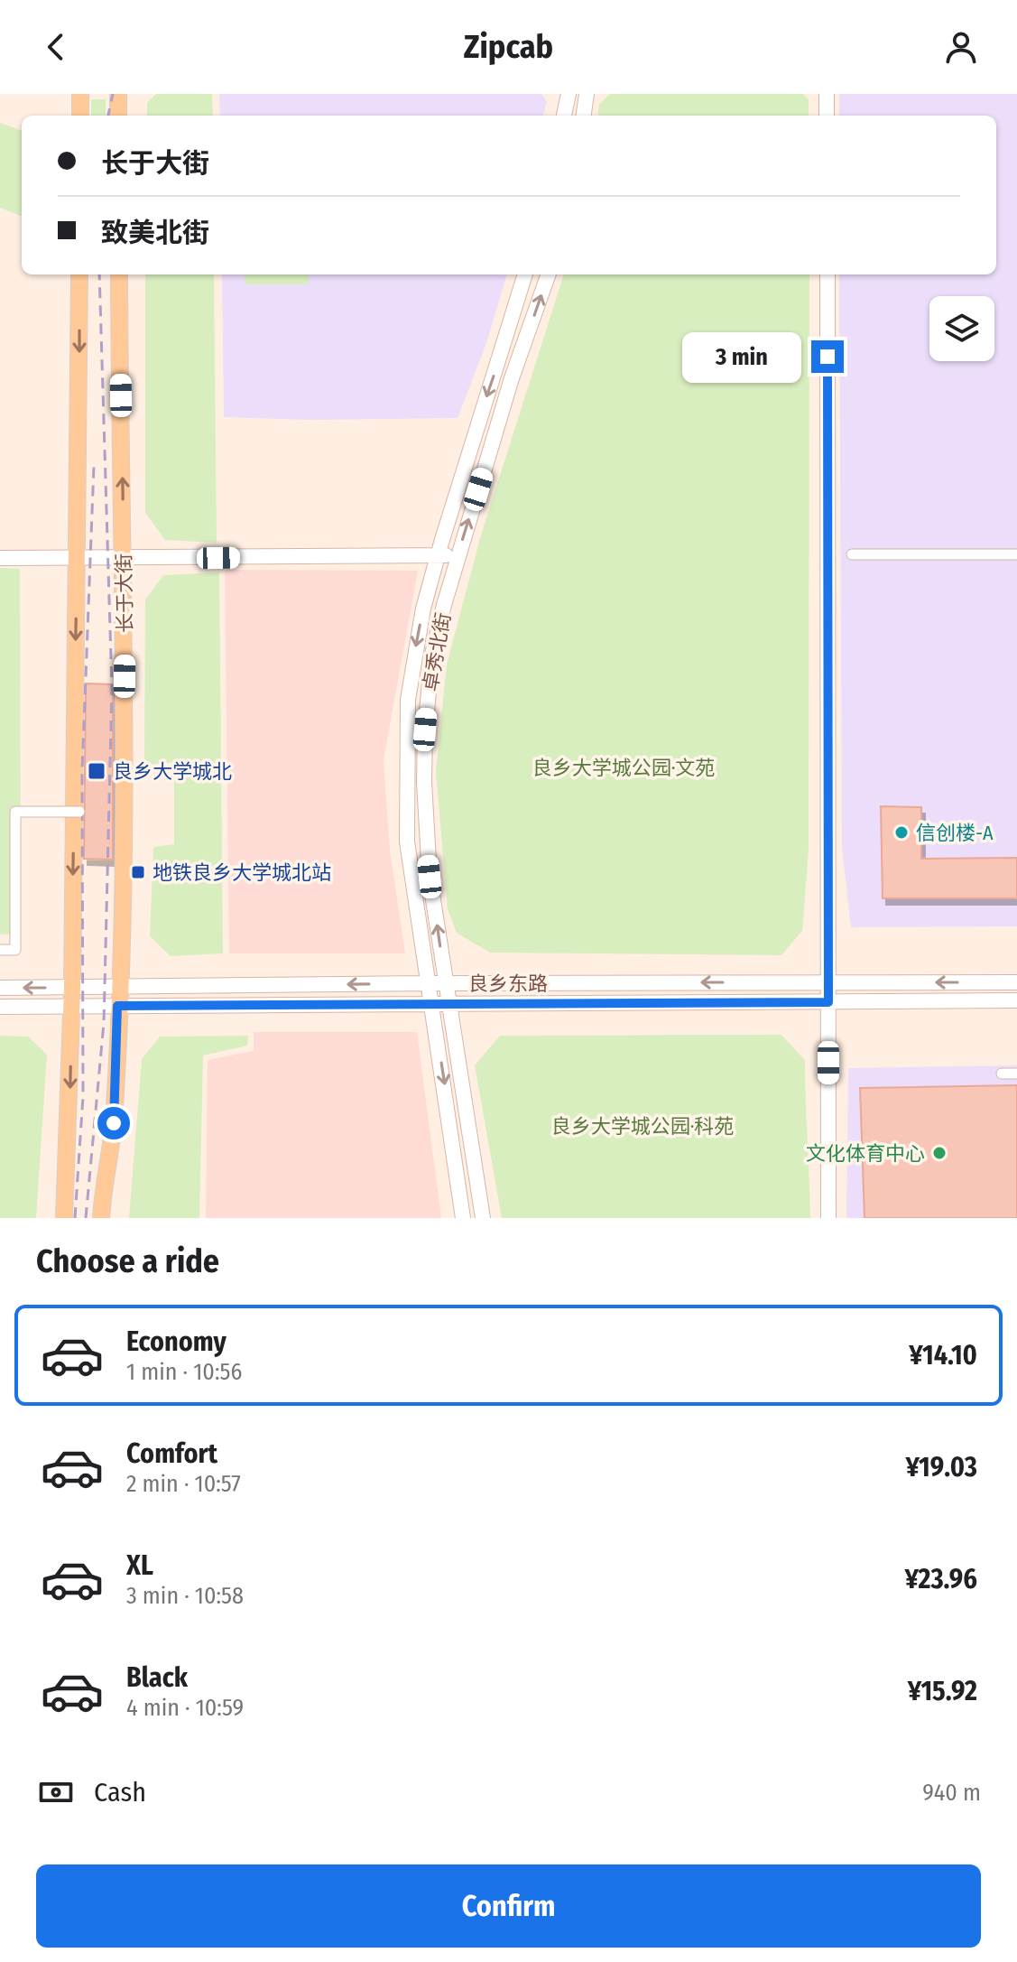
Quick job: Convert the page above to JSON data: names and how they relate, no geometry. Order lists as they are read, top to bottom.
{
  "streets": {
    "main road": ["长于大街", "卓秀北街", "良乡东路"]
  },
  "crossings": [
    ["长于大街", "良乡东路"],
    ["卓秀北街", "良乡东路"]
  ],
  "parks": ["良乡大学城公园·文苑", "良乡大学城公园·科苑"],
  "places": {
    "transit": ["良乡大学城北", "地铁良乡大学城北站"],
    "other": ["信创楼-A", "文化体育中心"]
  },
  "page": {
    "header": "Zipcab",
    "banner": ["长于大街", "致美北街"],
    "bubble": "3 min",
    "heading": "Choose a ride",
    "list": [
      {
        "name": "Economy",
        "note": "1 min · 10:56",
        "value": "¥14.10"
      },
      {
        "name": "Comfort",
        "note": "2 min · 10:57",
        "value": "¥19.03"
      },
      {
        "name": "XL",
        "note": "3 min · 10:58",
        "value": "¥23.96"
      },
      {
        "name": "Black",
        "note": "4 min · 10:59",
        "value": "¥15.92"
      }
    ],
    "pay": ["Cash", "940 m"],
    "buttons": "Confirm"
  }
}
